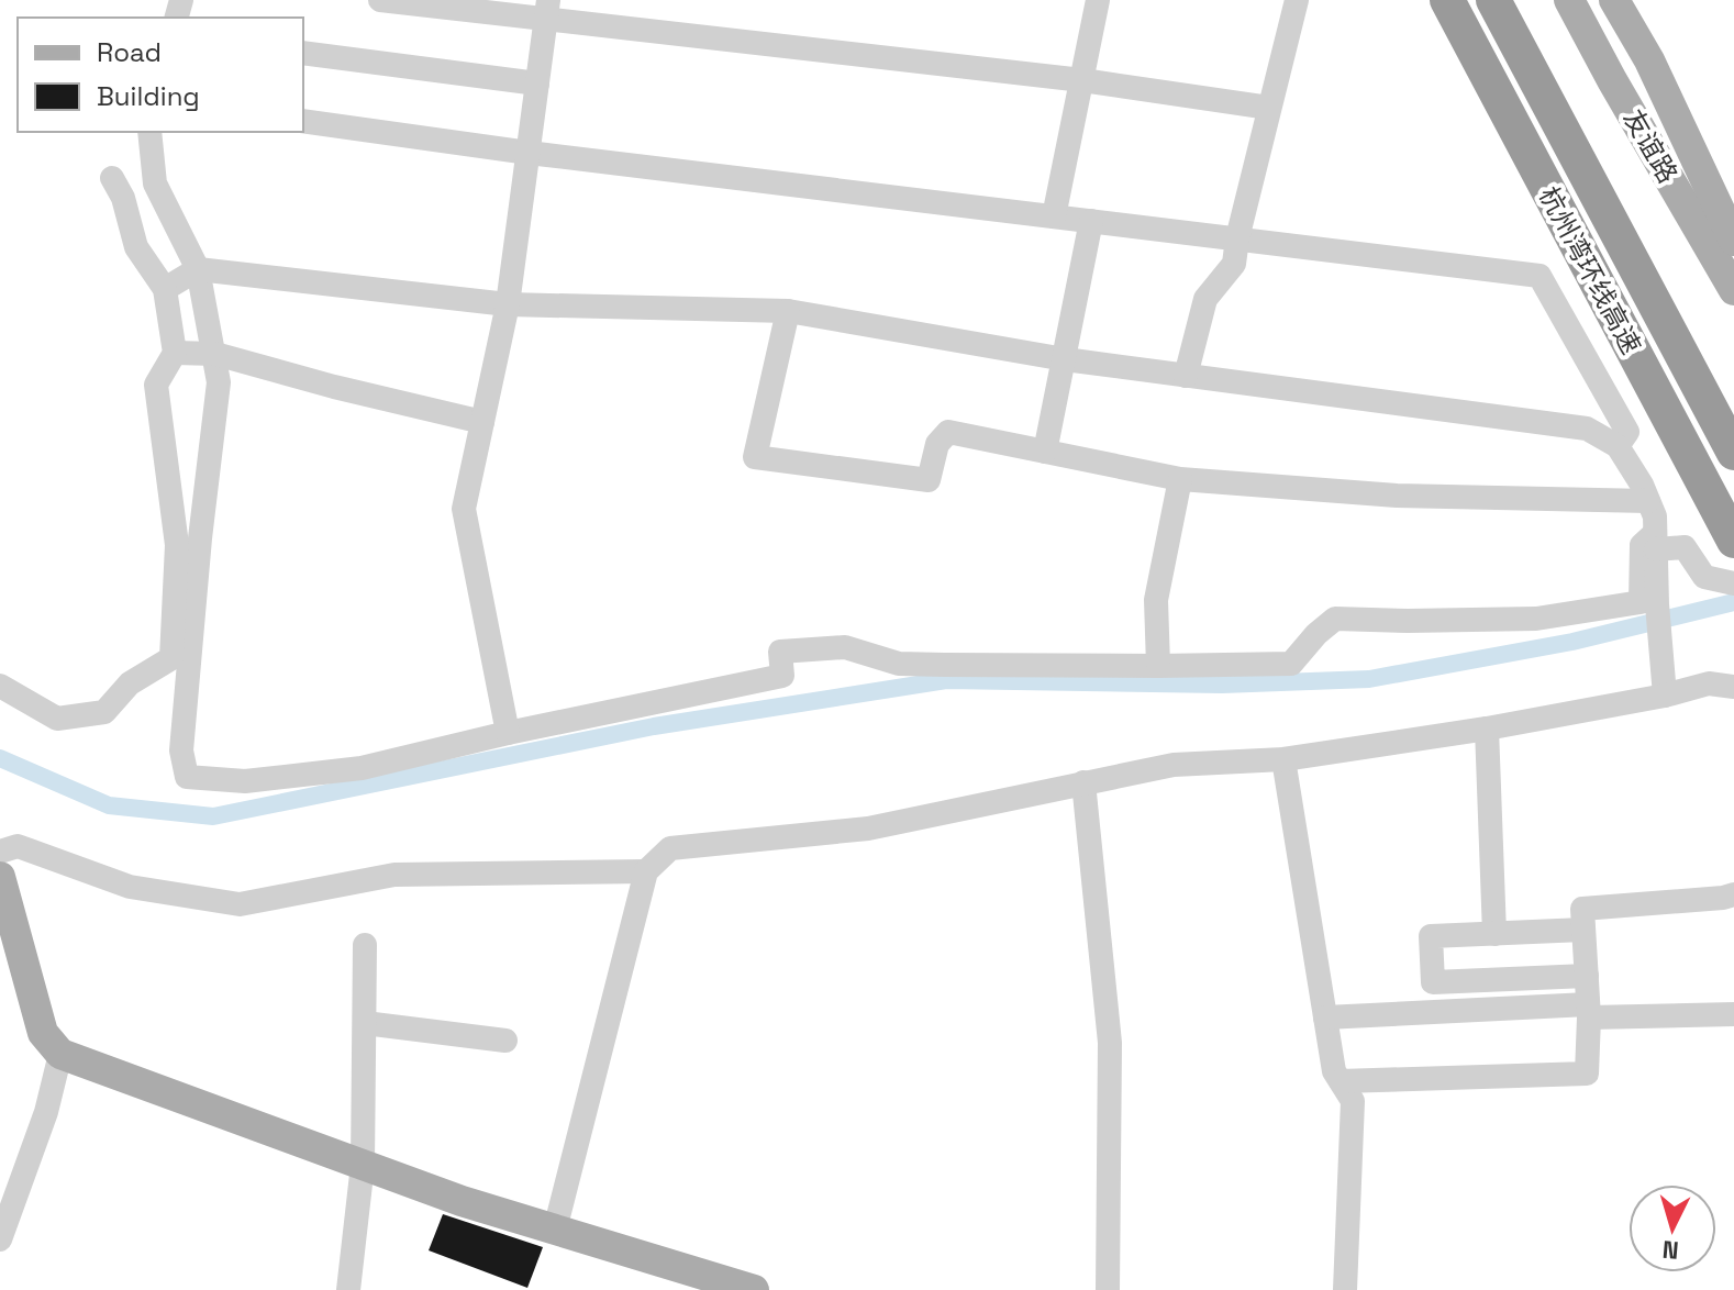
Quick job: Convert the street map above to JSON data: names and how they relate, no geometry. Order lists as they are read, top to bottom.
{
  "streets": {
    "highway": ["杭州湾环线高速"],
    "main road": ["友谊路"]
  },
  "legend": ["Road", "Building"],
  "north": "bottom"
}
